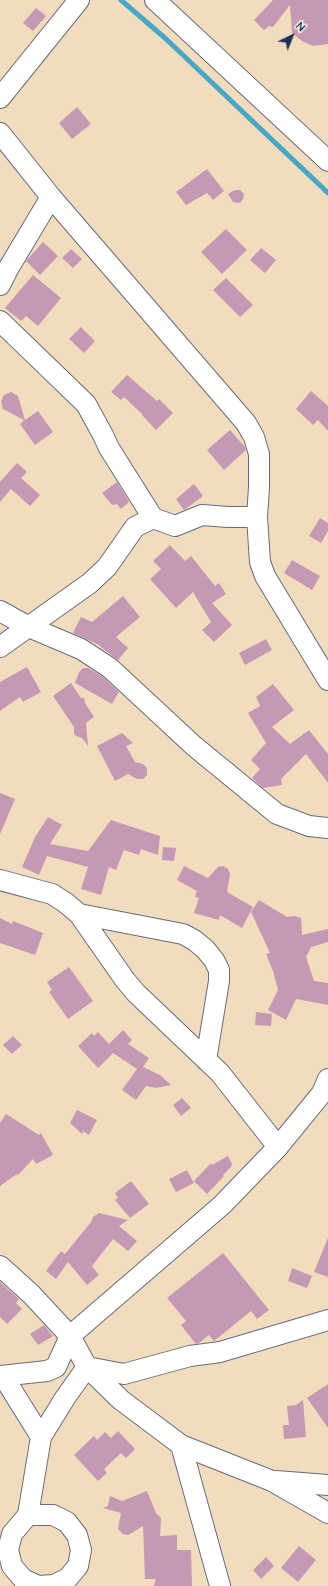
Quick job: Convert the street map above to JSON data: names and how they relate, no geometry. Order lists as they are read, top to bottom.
{
  "north": "top right"
}
